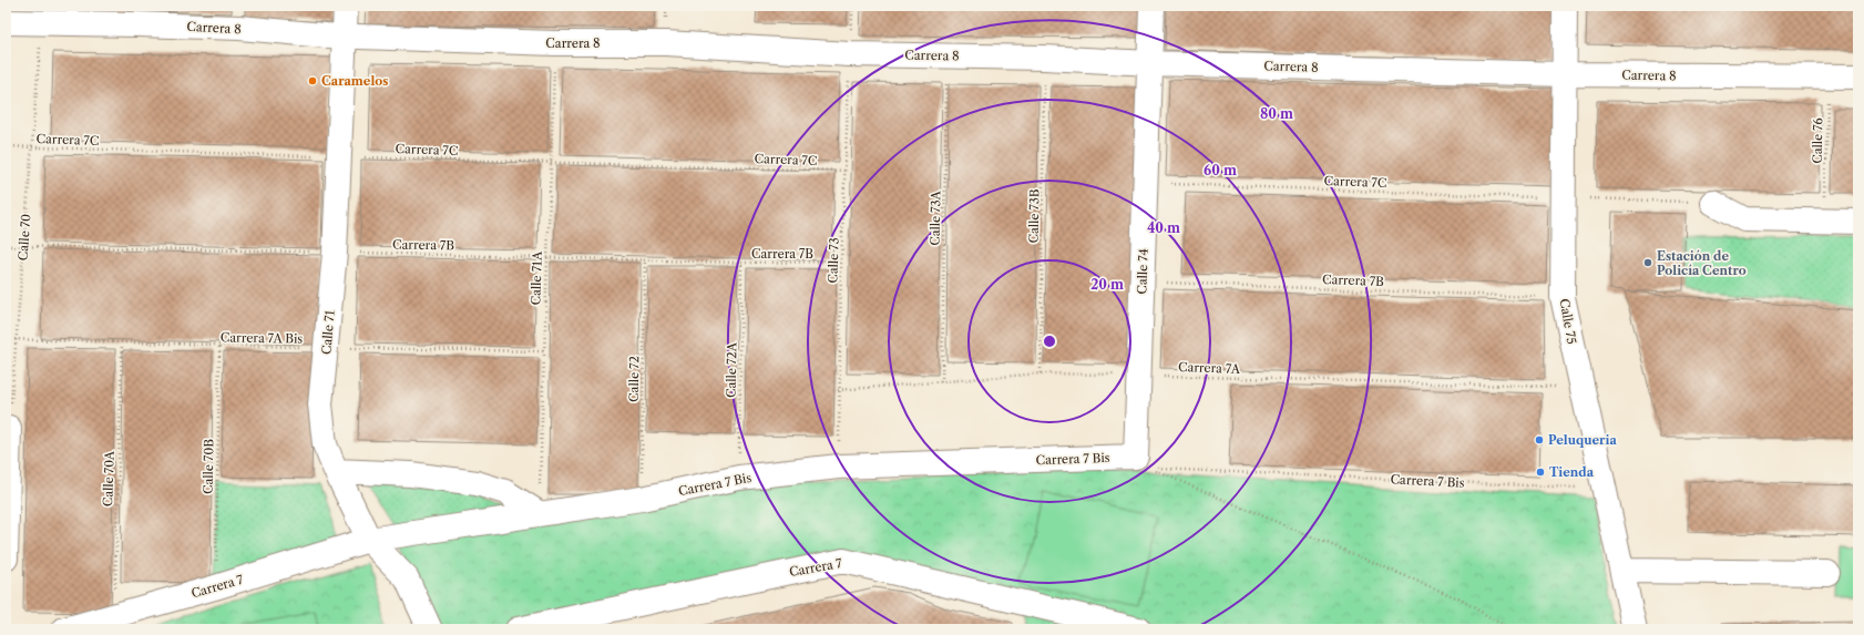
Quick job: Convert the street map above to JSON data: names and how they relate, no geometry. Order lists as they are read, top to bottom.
{
  "streets": {
    "street": [
      "Carrera 8",
      "Calle 74",
      "Calle 75",
      "Calle 71",
      "Carrera 7 Bis",
      "Carrera 7"
    ],
    "path": [
      "Carrera 7C",
      "Calle 76",
      "Calle 73B",
      "Calle 73A",
      "Calle 70",
      "Carrera 7B",
      "Calle 73",
      "Calle 71A",
      "Carrera 7A Bis",
      "Carrera 7A",
      "Calle 72A",
      "Calle 72",
      "Calle 70B",
      "Calle 70A"
    ]
  },
  "crossings": [
    ["Carrera 8", "Calle 76"],
    ["Carrera 8", "Calle 73B"],
    ["Carrera 8", "Calle 73A"],
    ["Carrera 8", "Calle 70"],
    ["Carrera 8", "Calle 73"],
    ["Carrera 8", "Calle 74"],
    ["Carrera 8", "Calle 71A"],
    ["Carrera 8", "Calle 75"],
    ["Carrera 8", "Calle 71"],
    ["Carrera 7C", "Calle 70"],
    ["Carrera 7C", "Calle 73"],
    ["Carrera 7C", "Calle 74"],
    ["Carrera 7C", "Calle 71A"],
    ["Carrera 7C", "Calle 75"],
    ["Carrera 7C", "Calle 71"],
    ["Calle 73B", "Carrera 7A"],
    ["Calle 73A", "Carrera 7A"],
    ["Calle 70", "Carrera 7B"],
    ["Calle 70", "Carrera 7A Bis"],
    ["Carrera 7B", "Calle 73"],
    ["Carrera 7B", "Calle 74"],
    ["Carrera 7B", "Calle 71A"],
    ["Carrera 7B", "Calle 75"],
    ["Carrera 7B", "Calle 71"],
    ["Carrera 7B", "Calle 72A"],
    ["Carrera 7B", "Calle 72"],
    ["Calle 73", "Carrera 7A"],
    ["Calle 73", "Carrera 7 Bis"],
    ["Calle 74", "Carrera 7A"],
    ["Calle 74", "Carrera 7 Bis"],
    ["Calle 71A", "Carrera 7A Bis"],
    ["Calle 71A", "Carrera 7 Bis"],
    ["Calle 75", "Carrera 7A"],
    ["Calle 75", "Carrera 7 Bis"],
    ["Calle 71", "Carrera 7A Bis"],
    ["Calle 71", "Carrera 7 Bis"],
    ["Calle 71", "Carrera 7"],
    ["Carrera 7A Bis", "Calle 70B"],
    ["Carrera 7A Bis", "Calle 70A"],
    ["Calle 72A", "Carrera 7 Bis"],
    ["Calle 72", "Carrera 7 Bis"],
    ["Carrera 7 Bis", "Carrera 7"],
    ["Calle 70B", "Carrera 7"],
    ["Calle 70A", "Carrera 7"]
  ],
  "places": [
    "Caramelos",
    "Estación de Policía Centro",
    "Peluqueria",
    "Tienda"
  ],
  "rings": [
    "80 m",
    "60 m",
    "40 m",
    "20 m"
  ]
}
